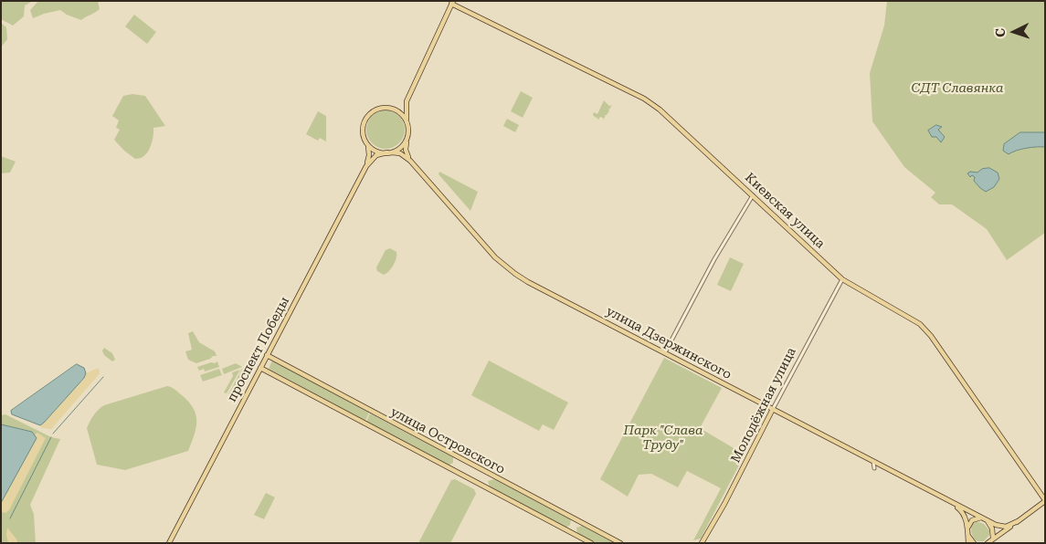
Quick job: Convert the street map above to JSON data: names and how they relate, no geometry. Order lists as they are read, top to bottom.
{
  "streets": {
    "main road": [
      "Киевская улица",
      "улица Дзержинского",
      "проспект Победы",
      "Молодёжная улица",
      "улица Островского"
    ]
  },
  "crossings": [
    ["Киевская улица", "Молодёжная улица"],
    ["улица Дзержинского", "проспект Победы"],
    ["улица Дзержинского", "Молодёжная улица"],
    ["проспект Победы", "улица Островского"]
  ],
  "parks": ["СДТ Славянка", "Парк \"Слава Труду\""],
  "north": "left"
}
